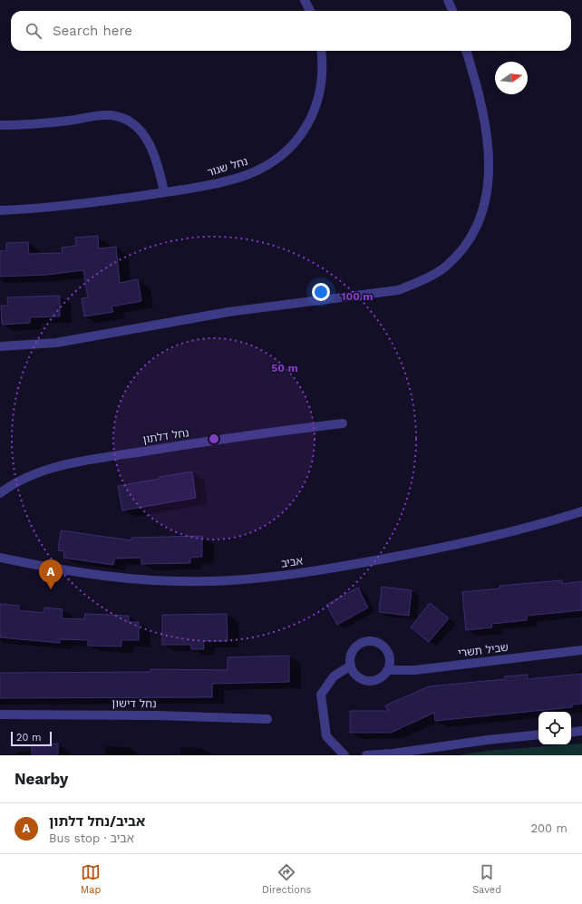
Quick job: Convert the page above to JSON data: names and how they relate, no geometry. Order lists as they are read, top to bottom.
{
  "streets": {
    "street": [
      "נחל שגור",
      "נחל דלתון",
      "אביב",
      "שביל תשרי",
      "נחל דישון"
    ]
  },
  "scale_bar": "20 m",
  "north": "right",
  "page": {
    "search": "Search here",
    "pins": "A",
    "scale": "20 m",
    "heading": "Nearby",
    "list": [
      {
        "mark": "A",
        "name": "אביב/נחל דלתון",
        "note": "Bus stop · אביב",
        "value": "200 m"
      }
    ],
    "nav": ["Map", "Directions", "Saved"]
  },
  "rings": ["100 m", "50 m"]
}
